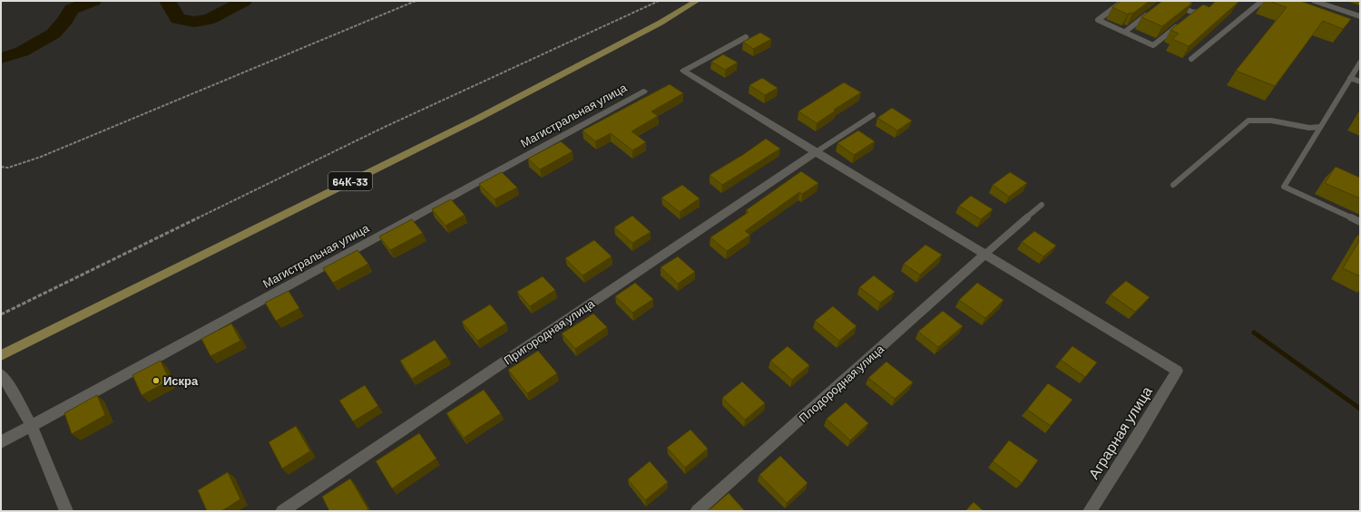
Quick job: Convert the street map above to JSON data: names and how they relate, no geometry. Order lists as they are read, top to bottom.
{
  "streets": {
    "main road": ["64К-33"],
    "street": [
      "Магистральная улица",
      "Пригородная улица",
      "Плодородная улица",
      "Аграрная улица"
    ]
  },
  "crossings": [
    ["Плодородная улица", "Аграрная улица"]
  ],
  "places": ["Искра"]
}
